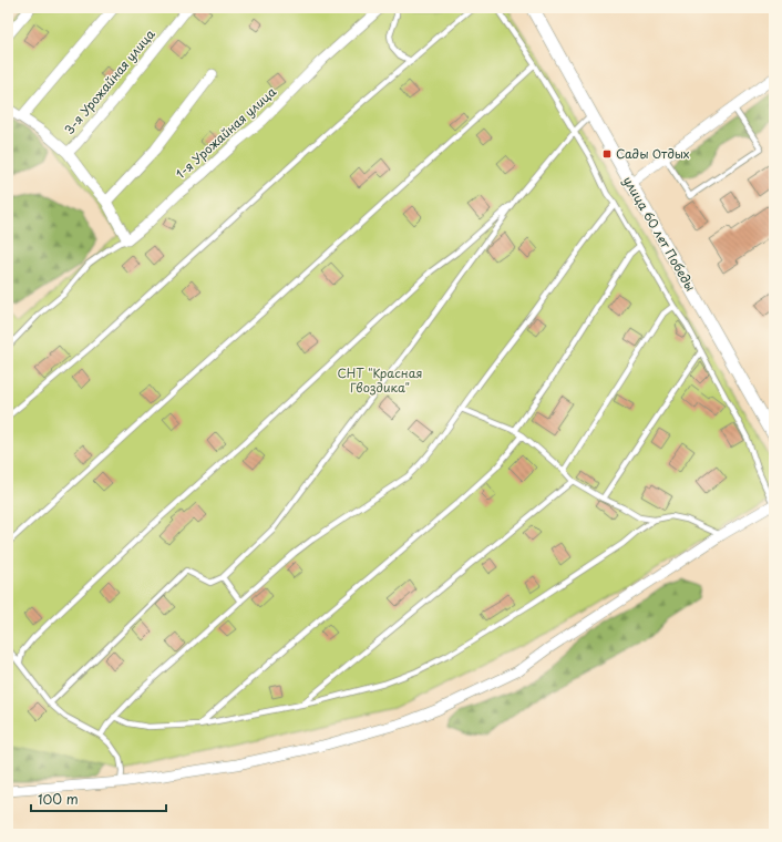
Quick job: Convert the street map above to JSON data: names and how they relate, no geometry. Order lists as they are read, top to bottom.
{
  "streets": {
    "street": ["3-я Урожайная улица", "1-я Урожайная улица", "улица 60 лет Победы"]
  },
  "parks": ["СНТ \"Красная Гвоздика\""],
  "places": {
    "transit": ["Сады Отдых"]
  },
  "scale_bar": "100 m"
}
